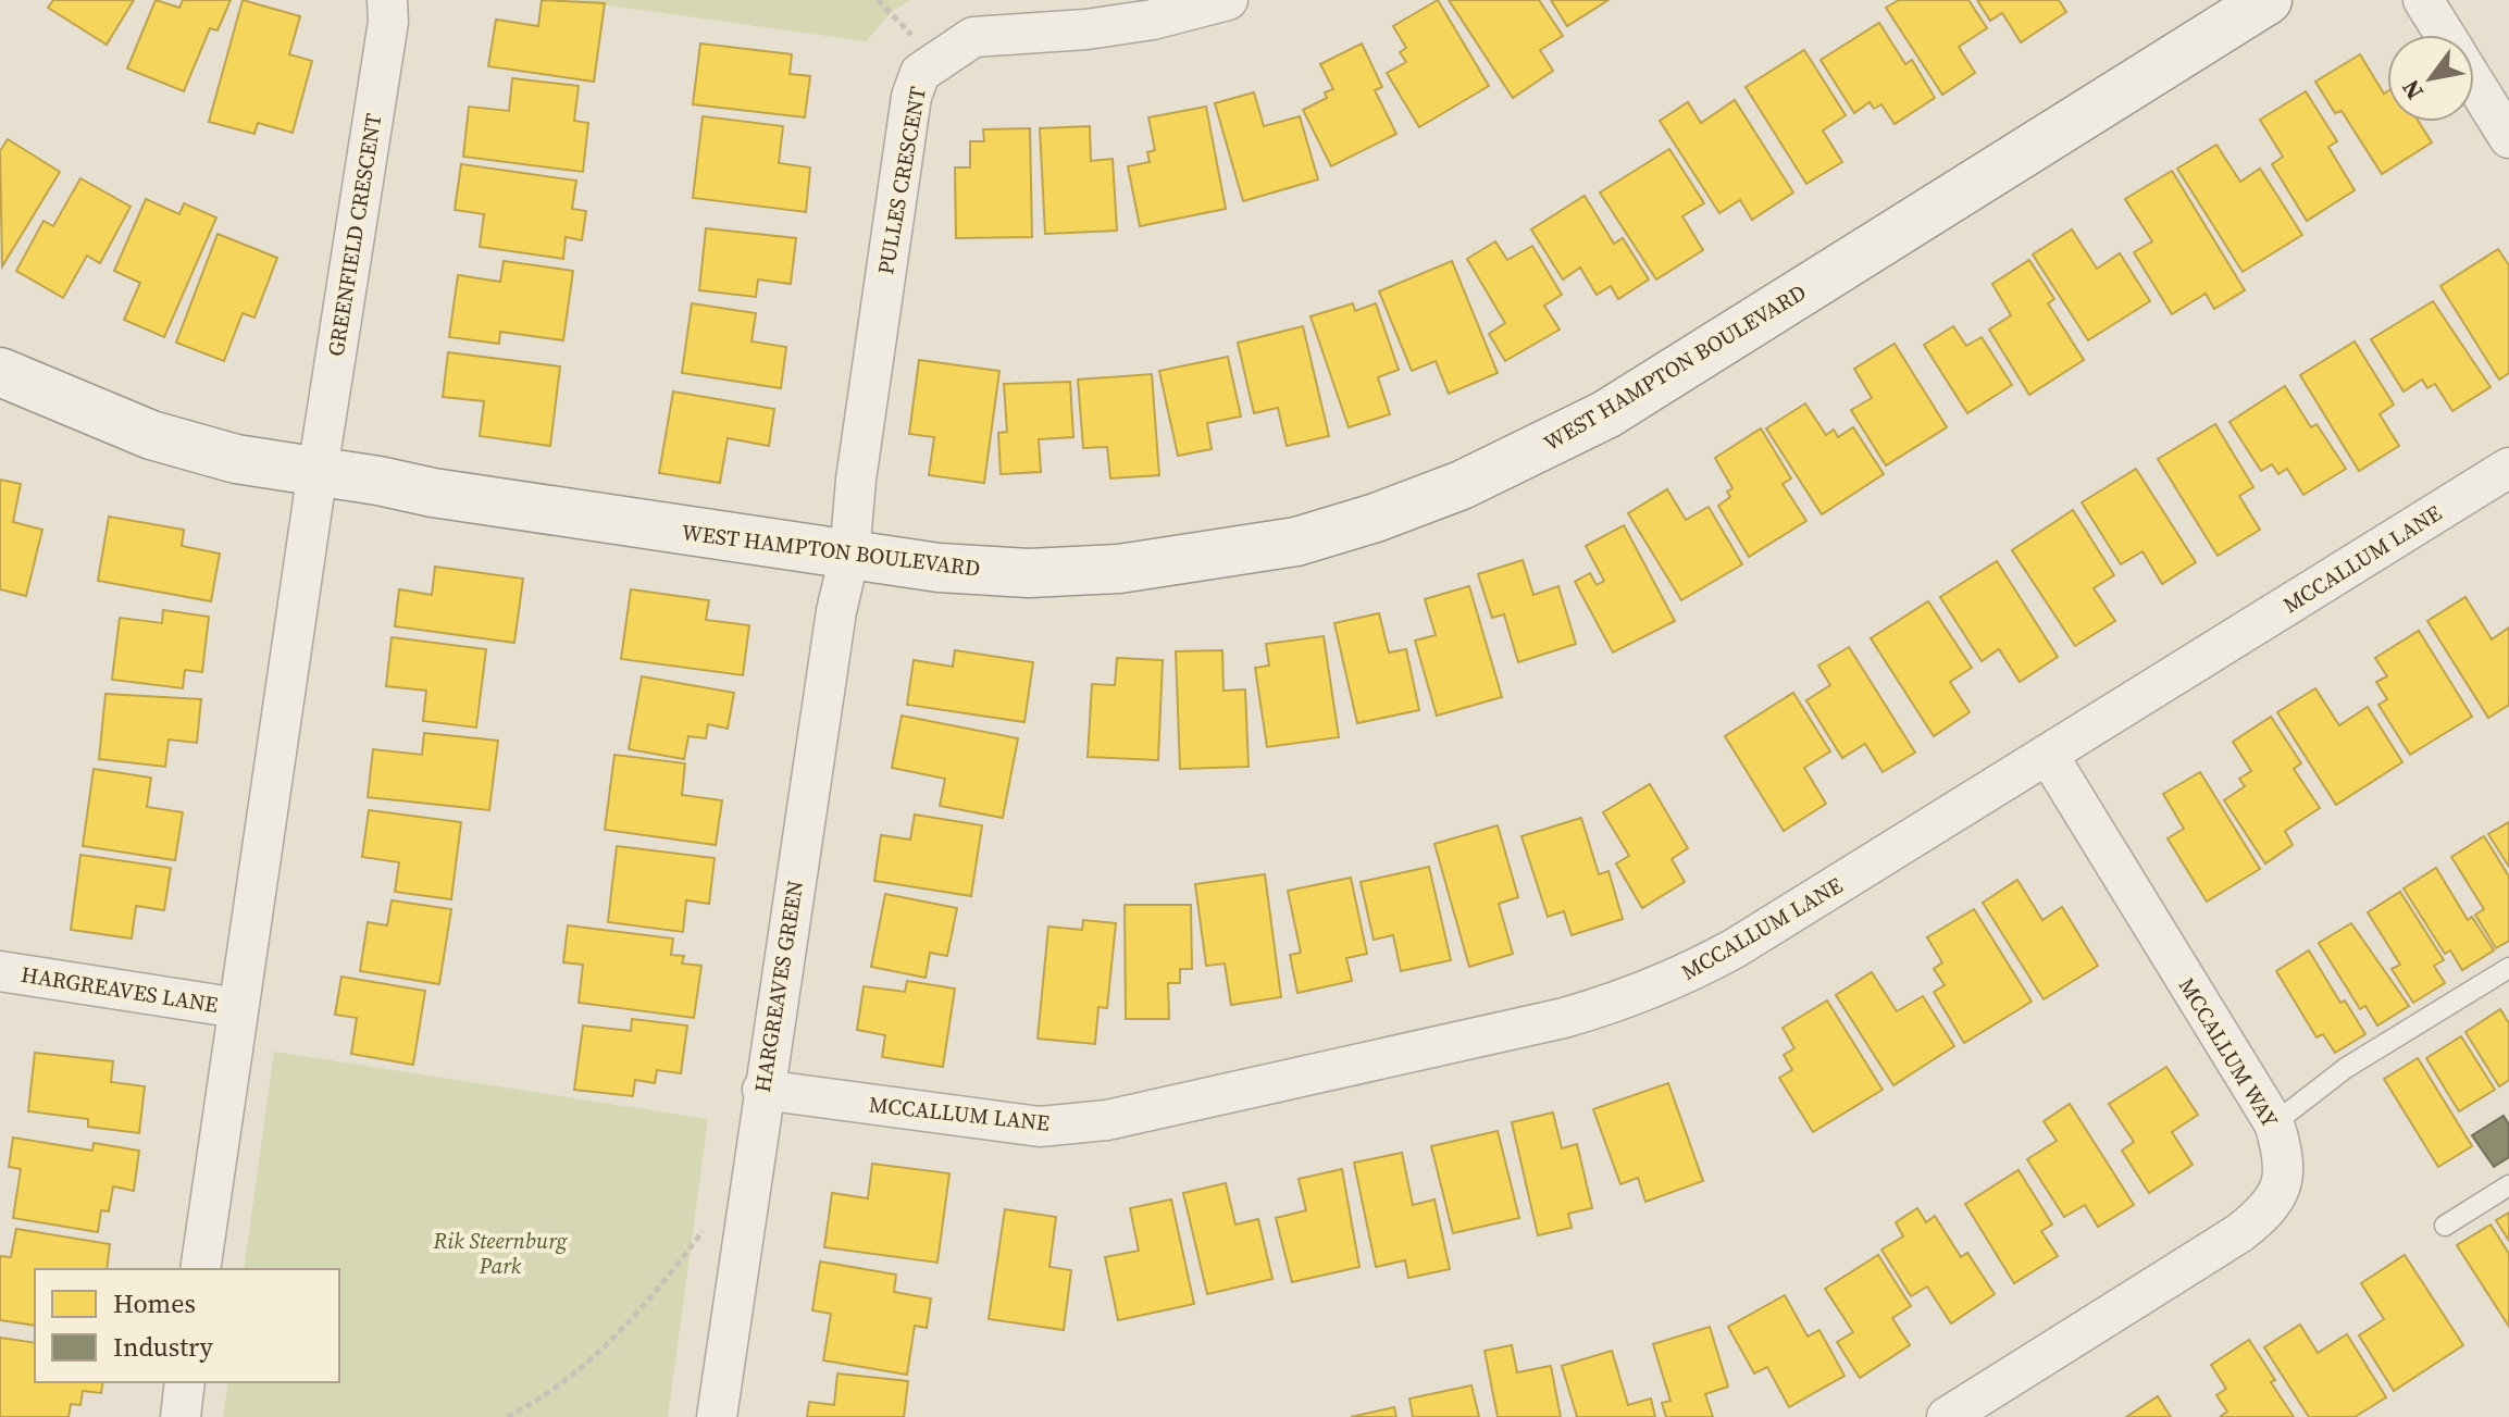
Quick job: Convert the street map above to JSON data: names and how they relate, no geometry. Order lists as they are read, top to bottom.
{
  "streets": {
    "street": [
      "PULLES CRESCENT",
      "GREENFIELD CRESCENT",
      "WEST HAMPTON BOULEVARD",
      "MCCALLUM LANE",
      "HARGREAVES GREEN",
      "HARGREAVES LANE",
      "MCCALLUM WAY"
    ]
  },
  "crossings": [
    ["PULLES CRESCENT", "WEST HAMPTON BOULEVARD"],
    ["PULLES CRESCENT", "HARGREAVES GREEN"],
    ["GREENFIELD CRESCENT", "WEST HAMPTON BOULEVARD"],
    ["WEST HAMPTON BOULEVARD", "HARGREAVES GREEN"],
    ["MCCALLUM LANE", "HARGREAVES GREEN"],
    ["MCCALLUM LANE", "MCCALLUM WAY"]
  ],
  "parks": ["Rik Steernburg Park"],
  "legend": ["Homes", "Industry"],
  "north": "bottom left"
}
